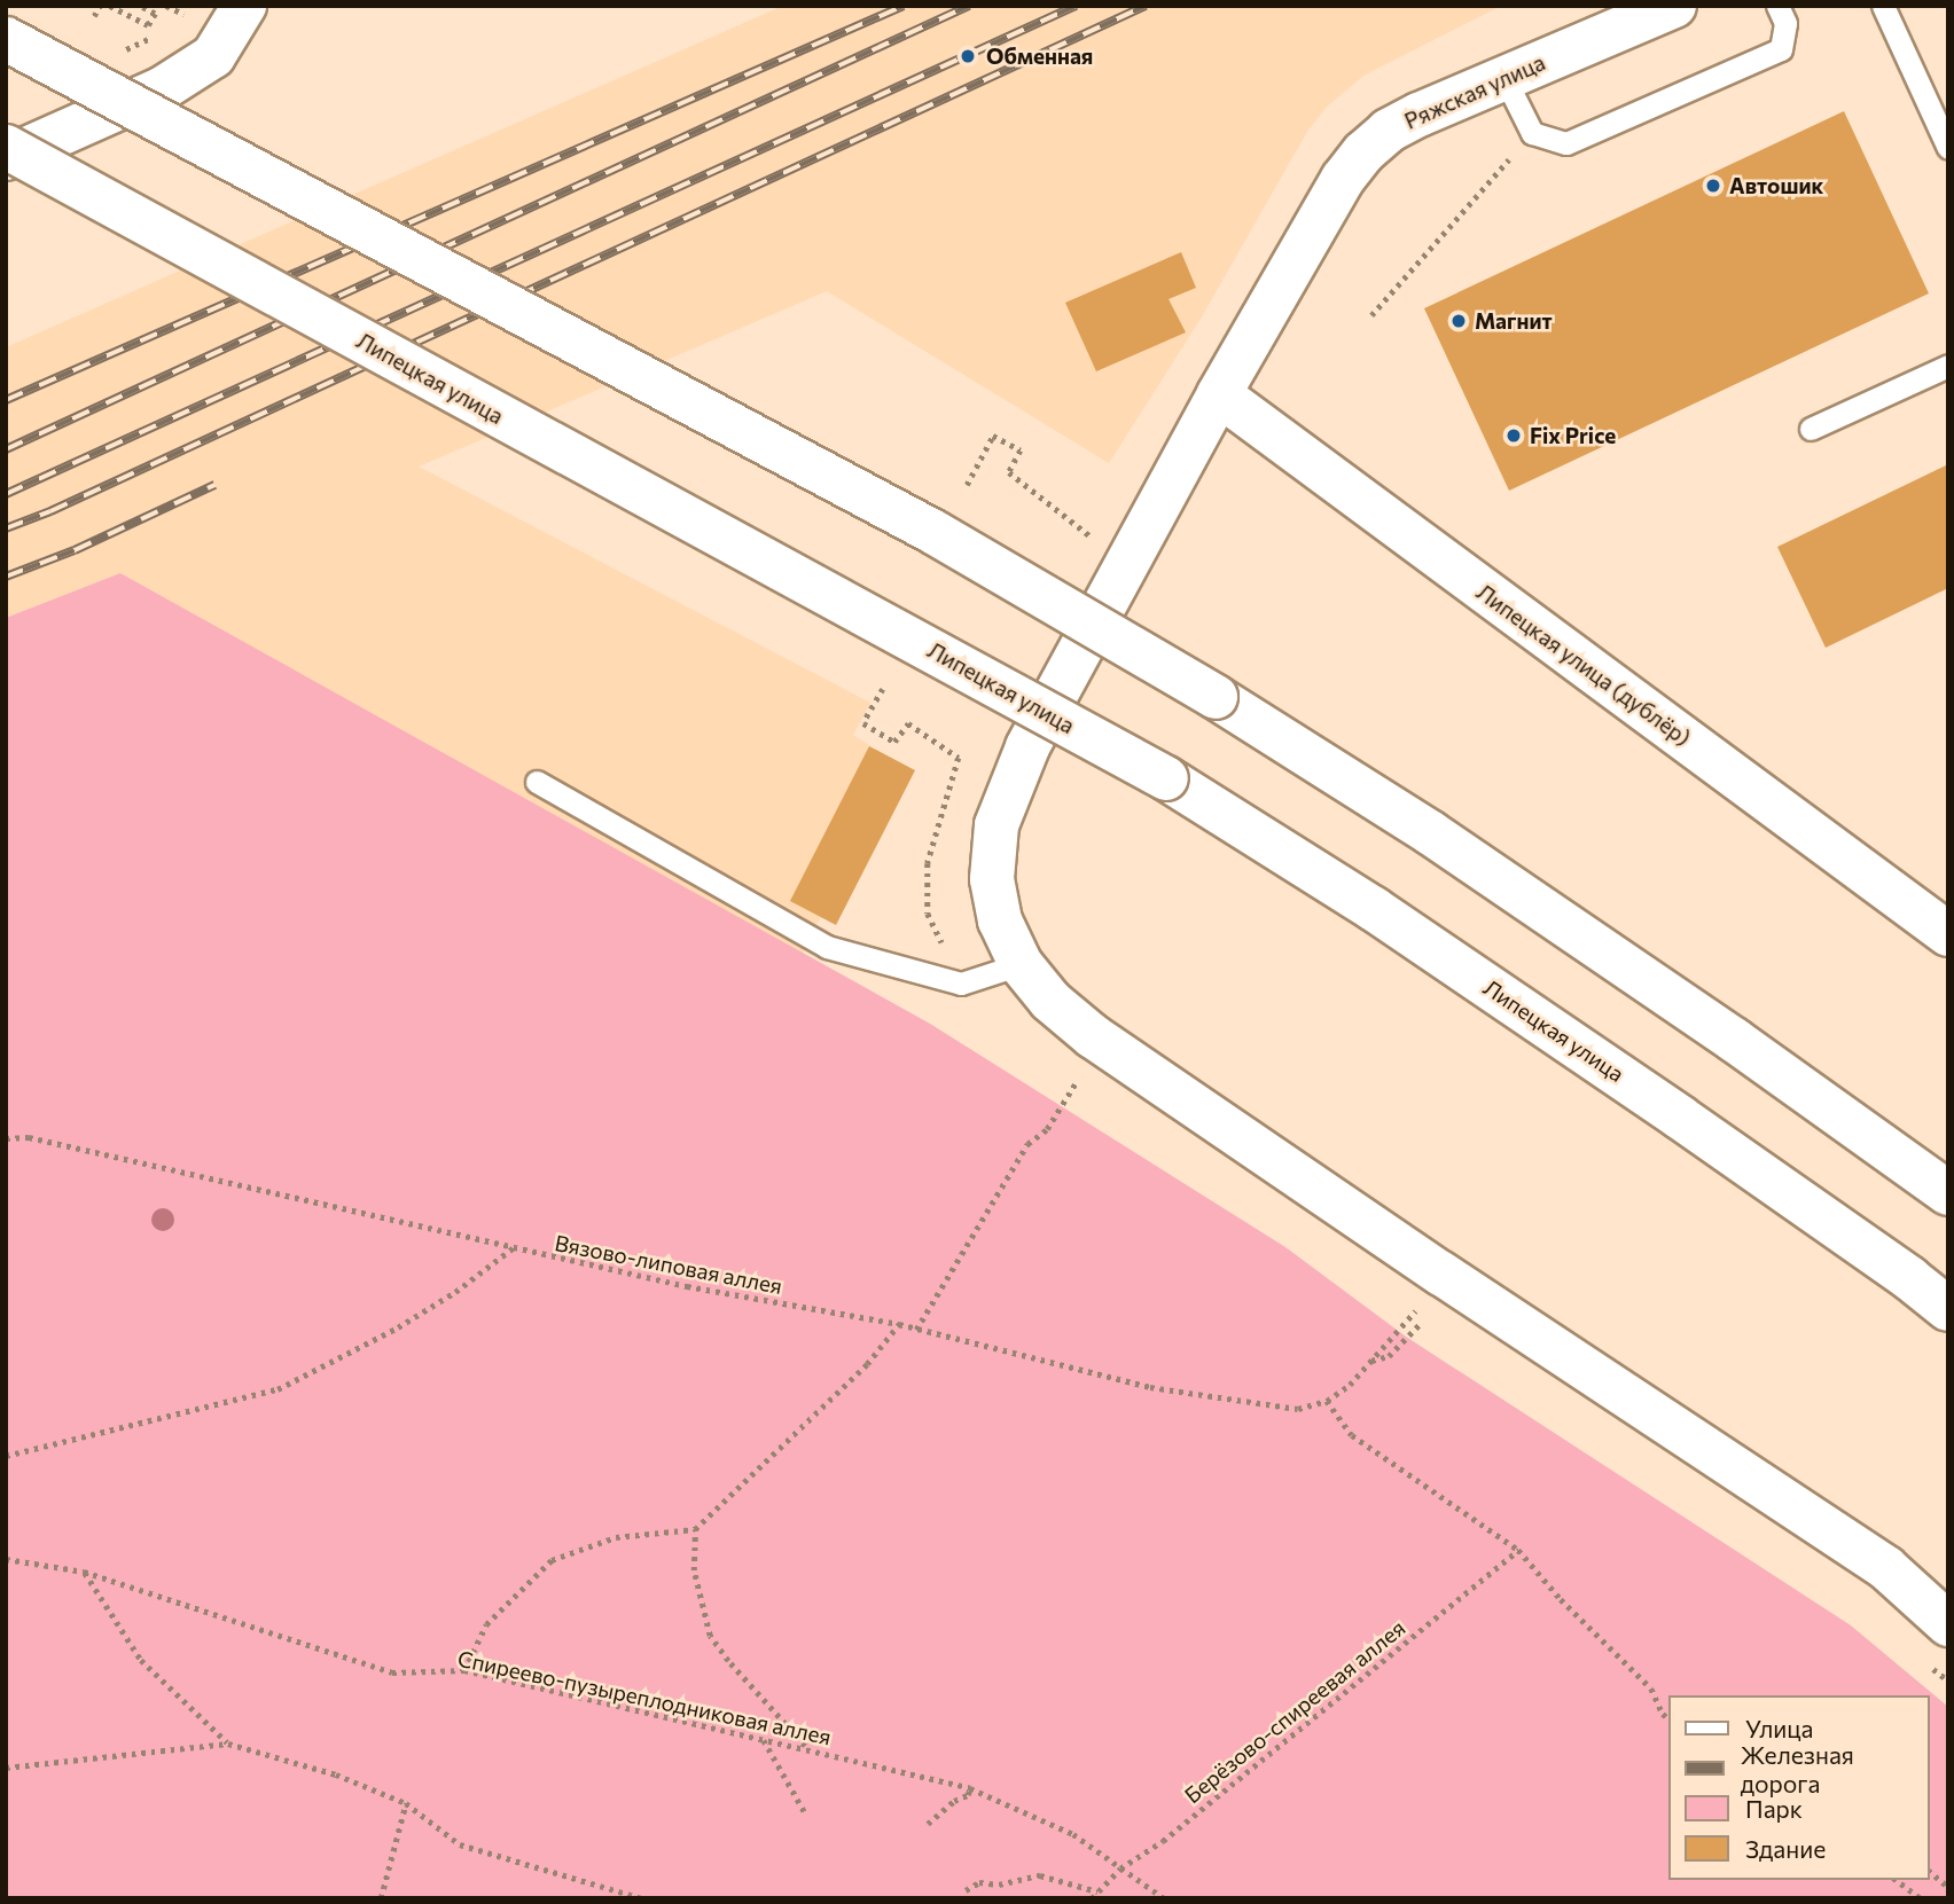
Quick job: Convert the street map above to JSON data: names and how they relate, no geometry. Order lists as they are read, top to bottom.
{
  "streets": {
    "main road": ["Ряжская улица", "Липецкая улица", "Липецкая улица (дублёр)"],
    "path": ["Вязово-липовая аллея", "Спиреево-пузыреплодниковая аллея", "Берёзово-спиреевая аллея"]
  },
  "crossings": [
    ["Ряжская улица", "Липецкая улица (дублёр)"],
    ["Спиреево-пузыреплодниковая аллея", "Берёзово-спиреевая аллея"]
  ],
  "places": [
    "Обменная",
    "Автошик",
    "Магнит",
    "Fix Price"
  ],
  "legend": [
    "Улица",
    "Железная дорога",
    "Парк",
    "Здание"
  ]
}
